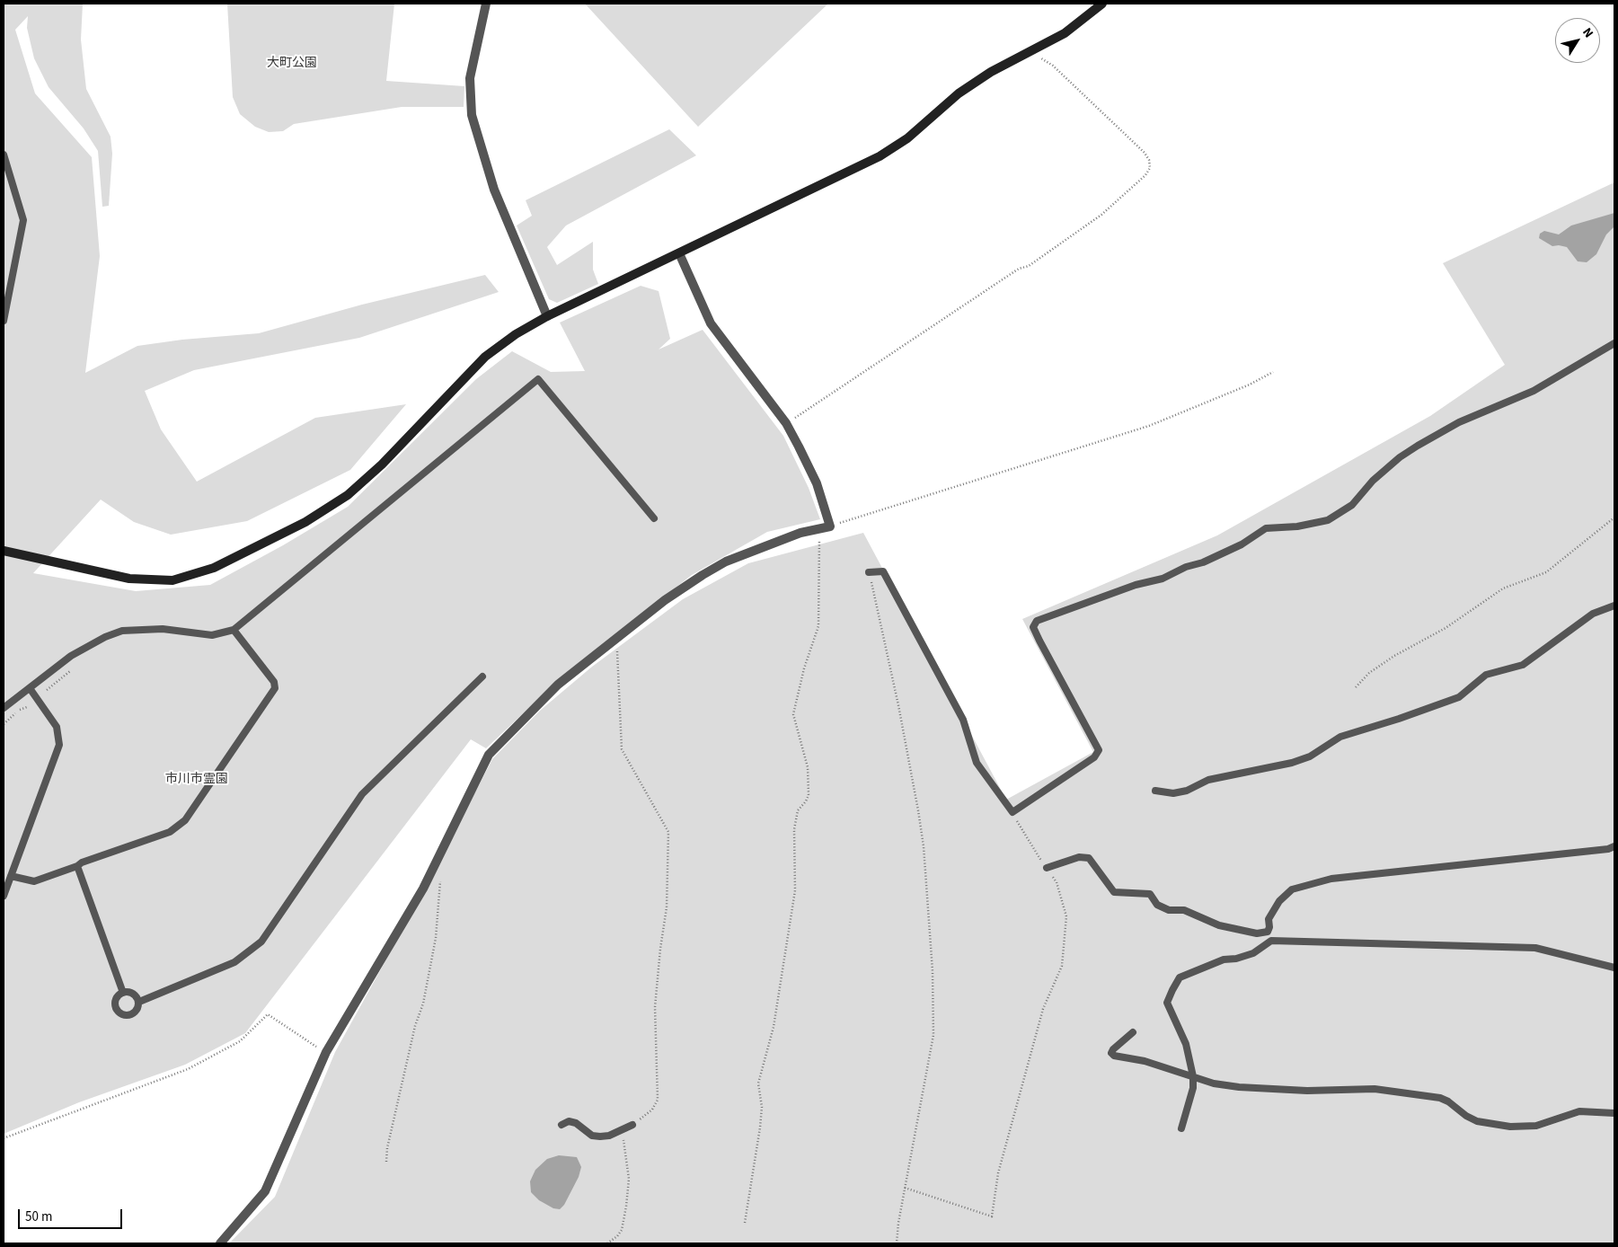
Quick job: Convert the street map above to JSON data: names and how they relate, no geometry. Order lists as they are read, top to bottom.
{
  "parks": ["大町公園", "市川市霊園"],
  "scale_bar": "50 m",
  "north": "top right"
}
